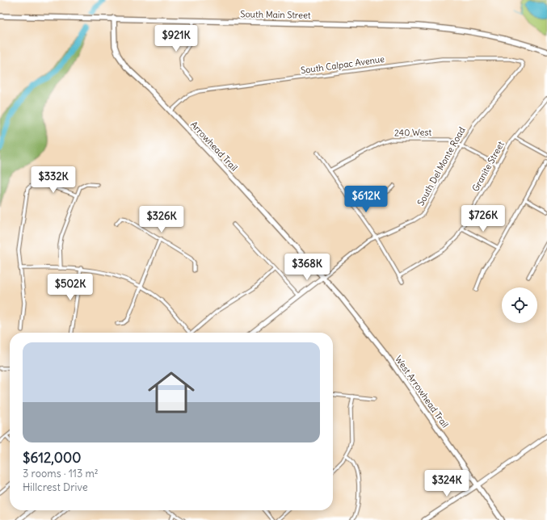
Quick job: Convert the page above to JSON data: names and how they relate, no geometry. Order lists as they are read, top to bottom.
{
  "streets": {
    "main road": ["South Main Street", "Arrowhead Trail", "West Arrowhead Trail"],
    "street": [
      "South Calpac Avenue",
      "240 West",
      "South Del Monte Road",
      "Granite Street"
    ]
  },
  "crossings": [
    ["South Main Street", "Arrowhead Trail"],
    ["South Calpac Avenue", "Arrowhead Trail"],
    ["South Calpac Avenue", "South Del Monte Road"],
    ["240 West", "South Del Monte Road"],
    ["240 West", "Granite Street"],
    ["Arrowhead Trail", "South Del Monte Road"],
    ["Arrowhead Trail", "West Arrowhead Trail"],
    ["South Del Monte Road", "West Arrowhead Trail"]
  ],
  "page": {
    "price": [
      "$921K",
      "$332K",
      "$612K",
      "$726K",
      "$326K",
      "$368K",
      "$502K",
      "$324K"
    ],
    "list": [
      {
        "name": "$612,000",
        "note": "3 rooms · 113 m² · Hillcrest Drive"
      }
    ]
  }
}
